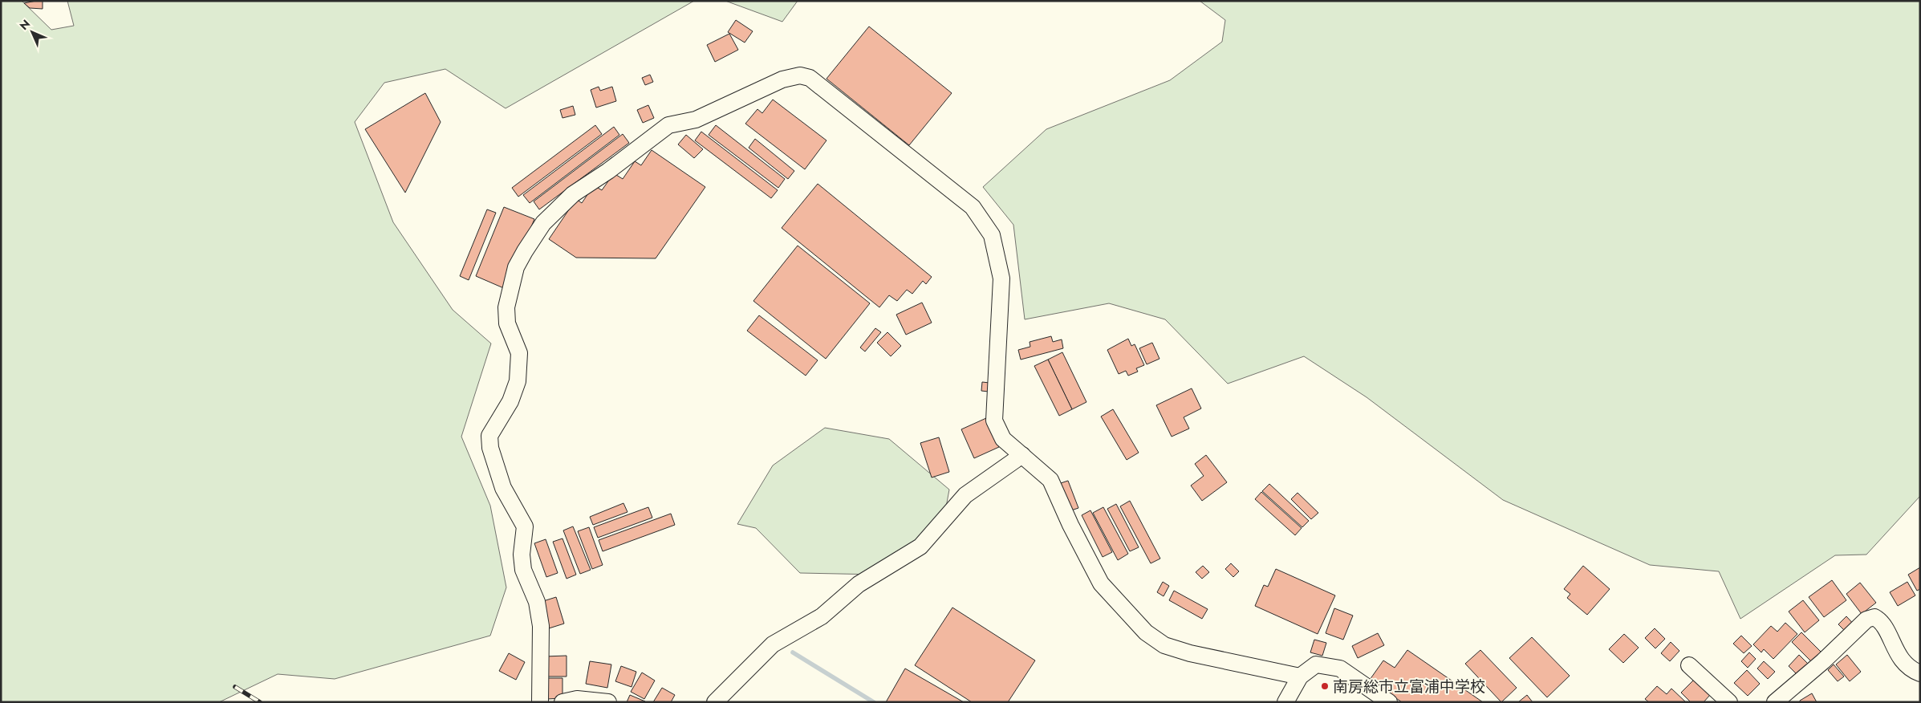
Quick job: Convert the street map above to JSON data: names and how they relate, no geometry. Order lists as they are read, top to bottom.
{
  "places": ["南房総市立富浦中学校"],
  "north": "top left"
}
